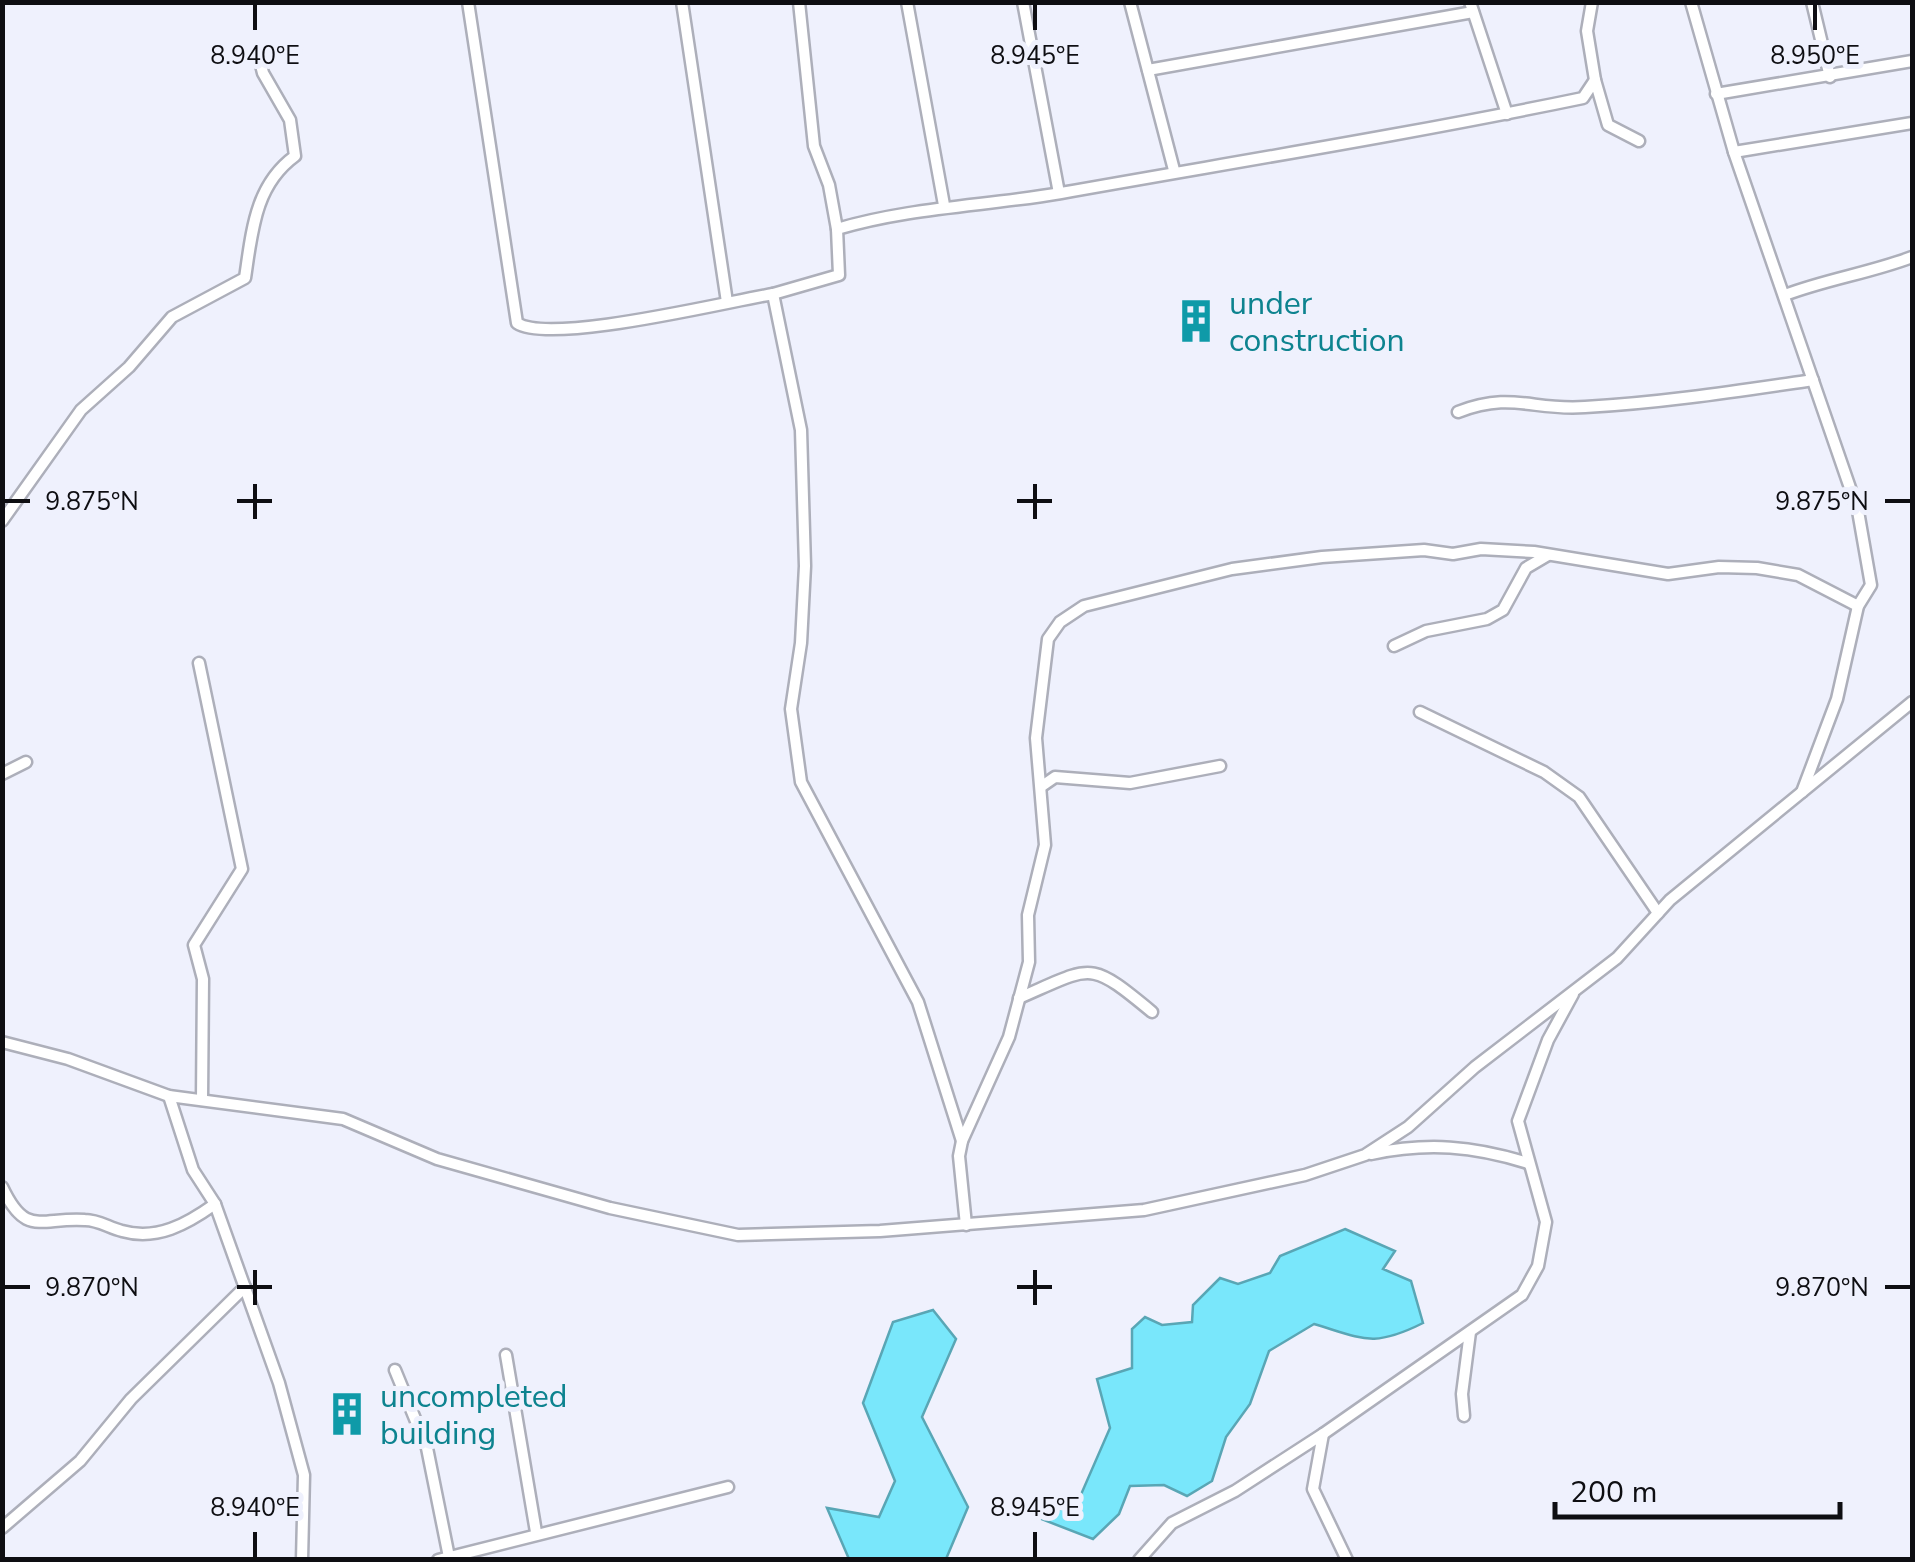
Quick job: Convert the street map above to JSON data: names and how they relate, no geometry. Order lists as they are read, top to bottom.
{
  "places": {
    "building": ["under construction", "uncompleted building"]
  },
  "scale_bar": "200 m",
  "coordinates": [
    "8.940°E",
    "8.945°E",
    "8.950°E",
    "9.875°N",
    "9.870°N"
  ]
}
